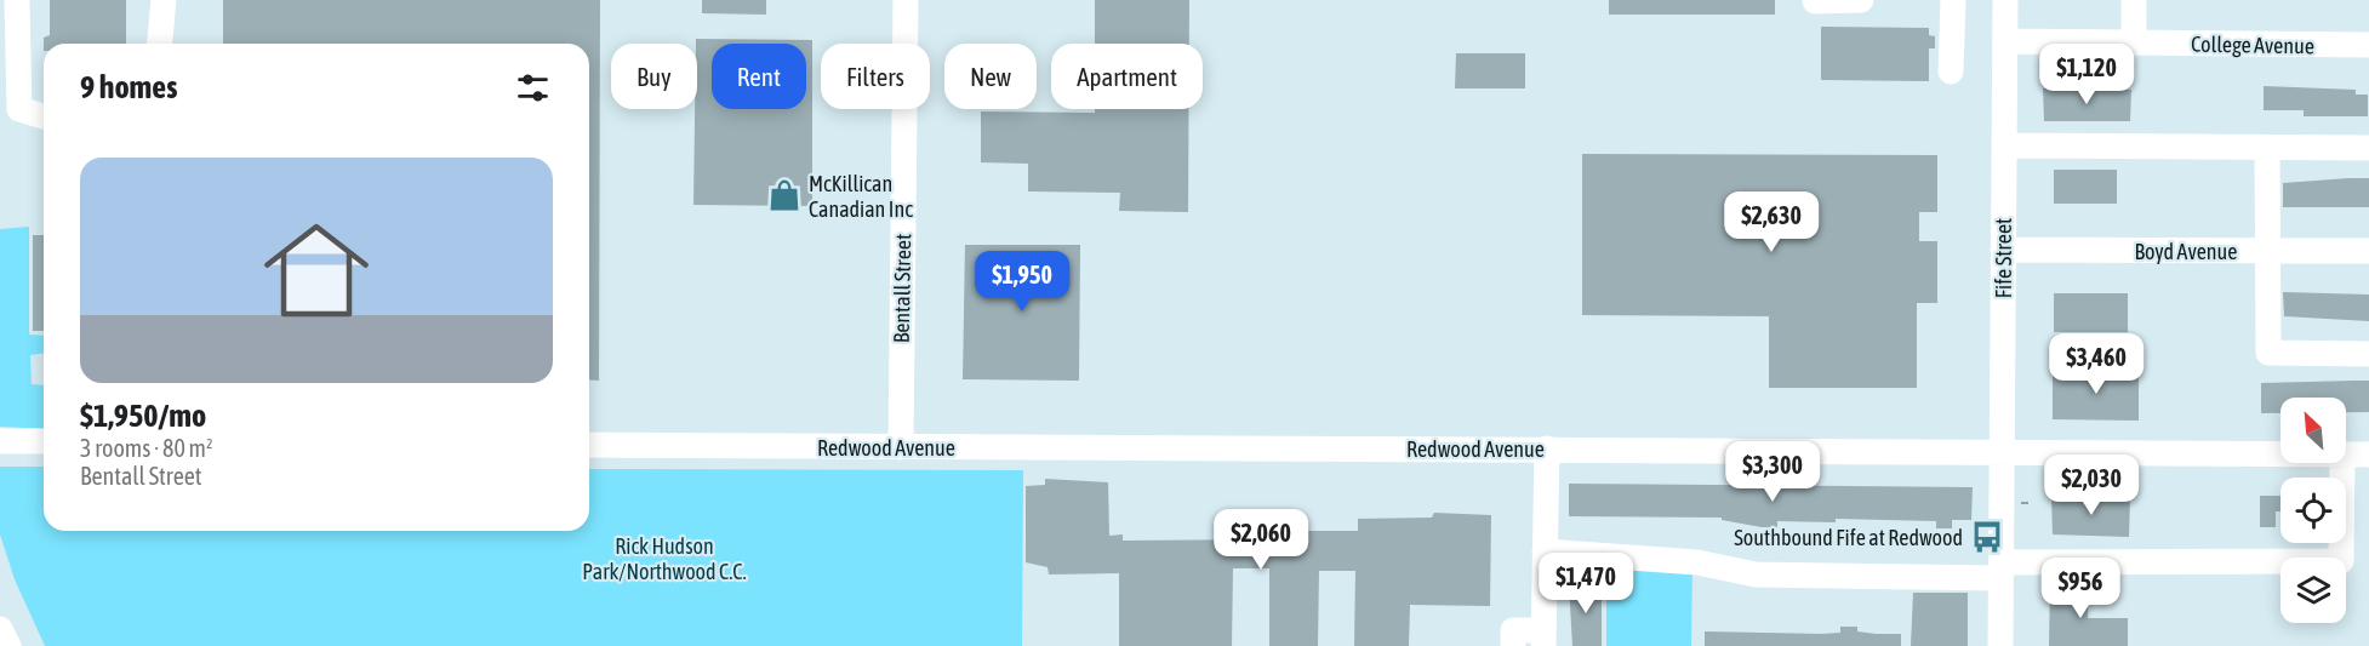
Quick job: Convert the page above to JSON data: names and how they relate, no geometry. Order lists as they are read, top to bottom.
{
  "streets": {
    "street": [
      "College Avenue",
      "Boyd Avenue",
      "Fife Street",
      "Bentall Street",
      "Redwood Avenue"
    ]
  },
  "crossings": [
    ["College Avenue", "Fife Street"],
    ["Boyd Avenue", "Fife Street"],
    ["Fife Street", "Redwood Avenue"],
    ["Bentall Street", "Redwood Avenue"]
  ],
  "parks": ["Rick Hudson Park/Northwood C.C."],
  "places": {
    "shop": ["McKillican Canadian Inc"],
    "bus stop": ["Southbound Fife at Redwood"]
  },
  "north": "top left",
  "page": {
    "price": [
      "$1,120",
      "$2,630",
      "$1,950",
      "$3,460",
      "$3,300",
      "$2,030",
      "$2,060",
      "$1,470",
      "$956"
    ],
    "chip": [
      "Buy",
      "Rent",
      "Filters",
      "New",
      "Apartment"
    ],
    "heading": "9 homes",
    "list": [
      {
        "name": "$1,950/mo",
        "note": "3 rooms · 80 m² · Bentall Street"
      }
    ]
  }
}
